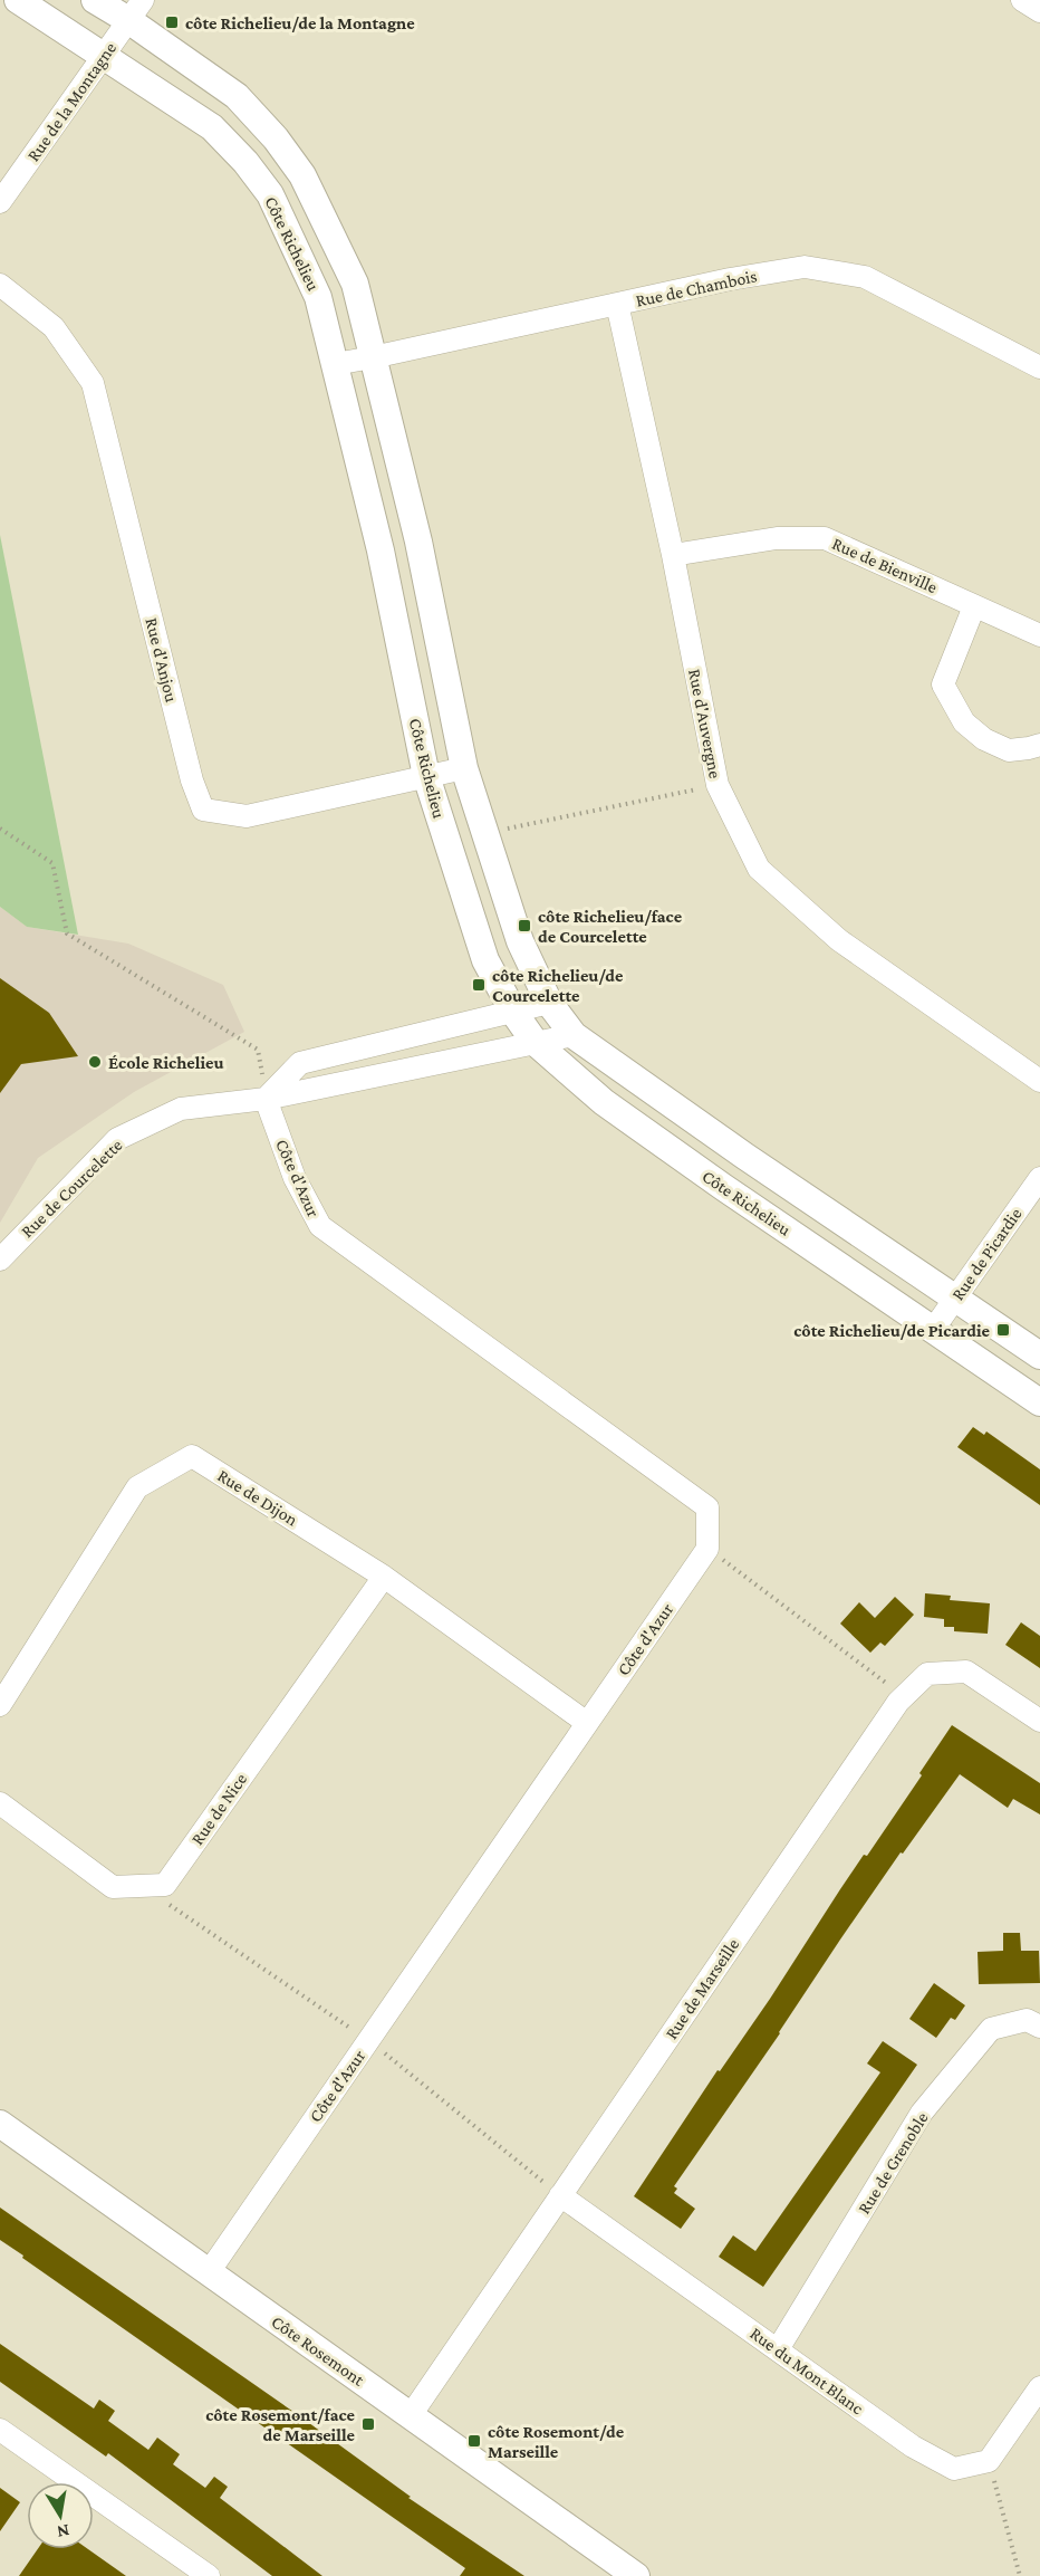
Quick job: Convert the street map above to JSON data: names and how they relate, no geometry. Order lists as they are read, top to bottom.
{
  "streets": {
    "street": [
      "Rue de la Montagne",
      "Côte Richelieu",
      "Rue de Chambois",
      "Rue de Bienville",
      "Rue d'Anjou",
      "Rue d'Auvergne",
      "Côte d'Azur",
      "Rue de Courcelette",
      "Rue de Picardie",
      "Rue de Dijon",
      "Rue de Nice",
      "Rue de Marseille",
      "Rue de Grenoble",
      "Côte Rosemont",
      "Rue du Mont Blanc"
    ]
  },
  "crossings": [
    ["Rue de la Montagne", "Côte Richelieu"],
    ["Côte Richelieu", "Rue de Chambois"],
    ["Côte Richelieu", "Rue d'Anjou"],
    ["Côte Richelieu", "Rue de Courcelette"],
    ["Côte Richelieu", "Rue de Picardie"],
    ["Rue de Chambois", "Rue d'Auvergne"],
    ["Rue de Bienville", "Rue d'Auvergne"],
    ["Côte d'Azur", "Rue de Courcelette"],
    ["Côte d'Azur", "Rue de Dijon"],
    ["Côte d'Azur", "Côte Rosemont"],
    ["Rue de Dijon", "Rue de Nice"],
    ["Rue de Marseille", "Côte Rosemont"],
    ["Rue de Marseille", "Rue du Mont Blanc"],
    ["Rue de Grenoble", "Rue du Mont Blanc"]
  ],
  "places": {
    "transit": [
      "côte Richelieu/de la Montagne",
      "côte Richelieu/face de Courcelette",
      "côte Richelieu/de Courcelette",
      "côte Richelieu/de Picardie",
      "côte Rosemont/face de Marseille",
      "côte Rosemont/de Marseille"
    ],
    "other": ["École Richelieu"]
  },
  "north": "bottom"
}
